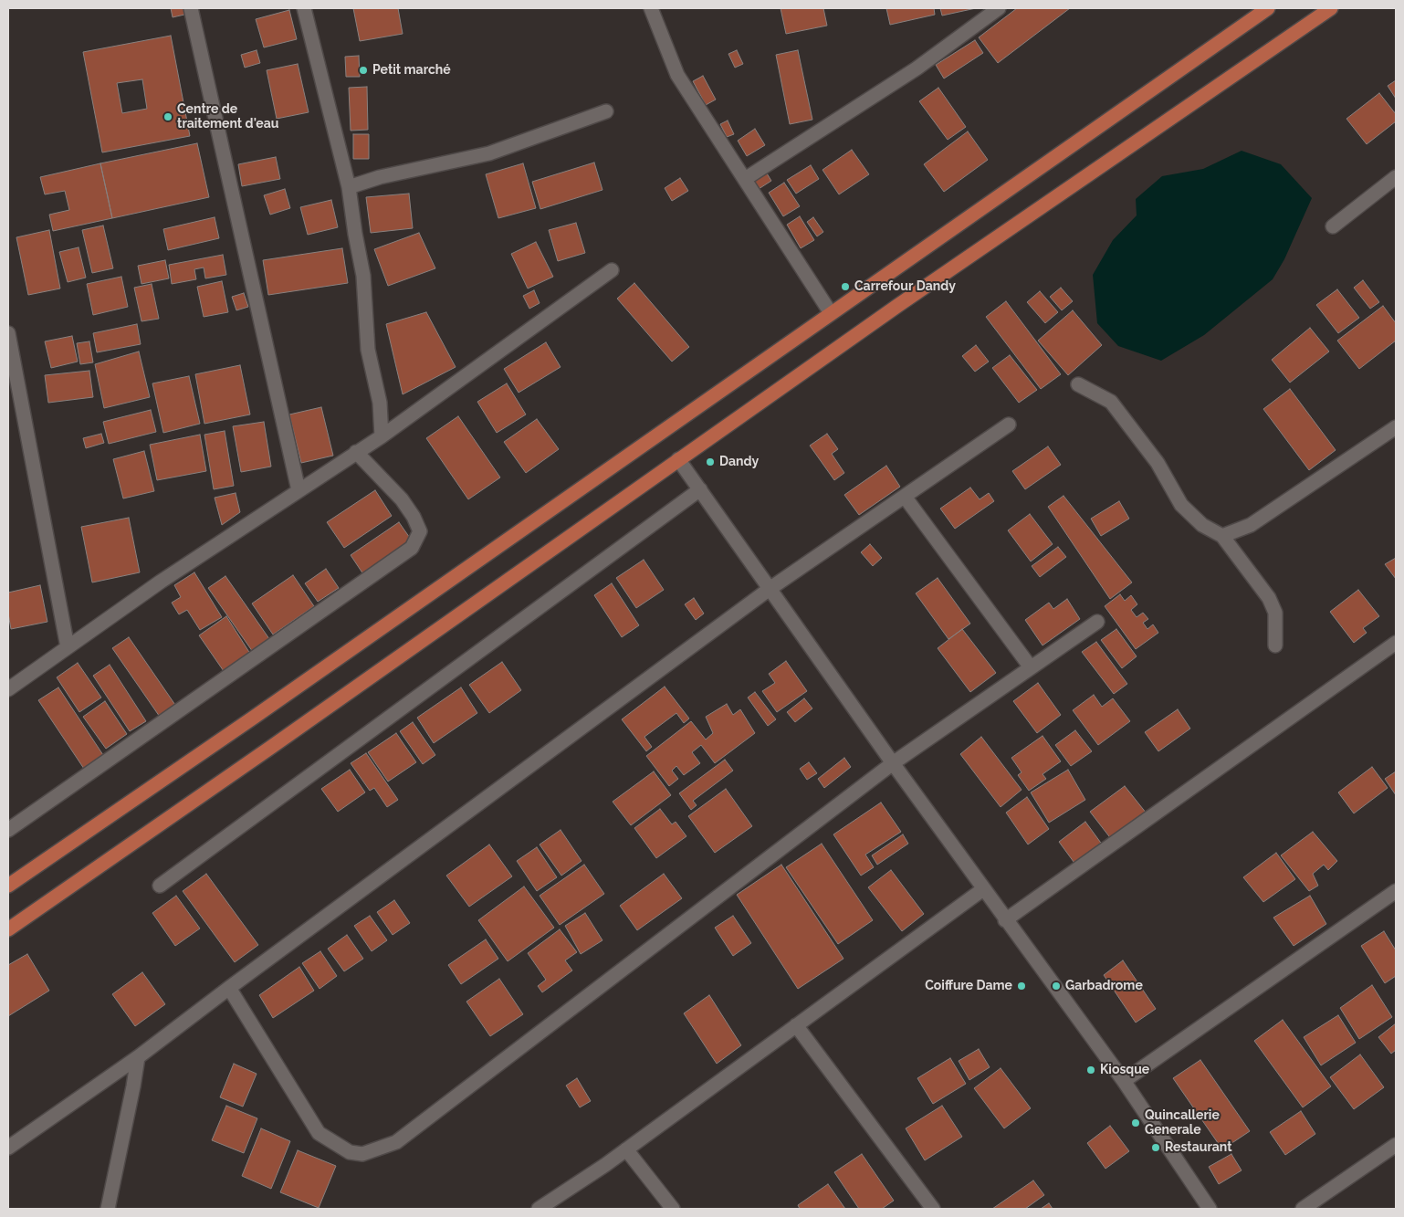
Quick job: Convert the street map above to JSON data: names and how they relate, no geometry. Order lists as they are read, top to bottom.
{
  "places": [
    "Petit marché",
    "Centre de traitement d'eau",
    "Carrefour Dandy",
    "Dandy",
    "Coiffure Dame",
    "Garbadrome",
    "Kiosque",
    "Quincallerie Generale",
    "Restaurant"
  ]
}
